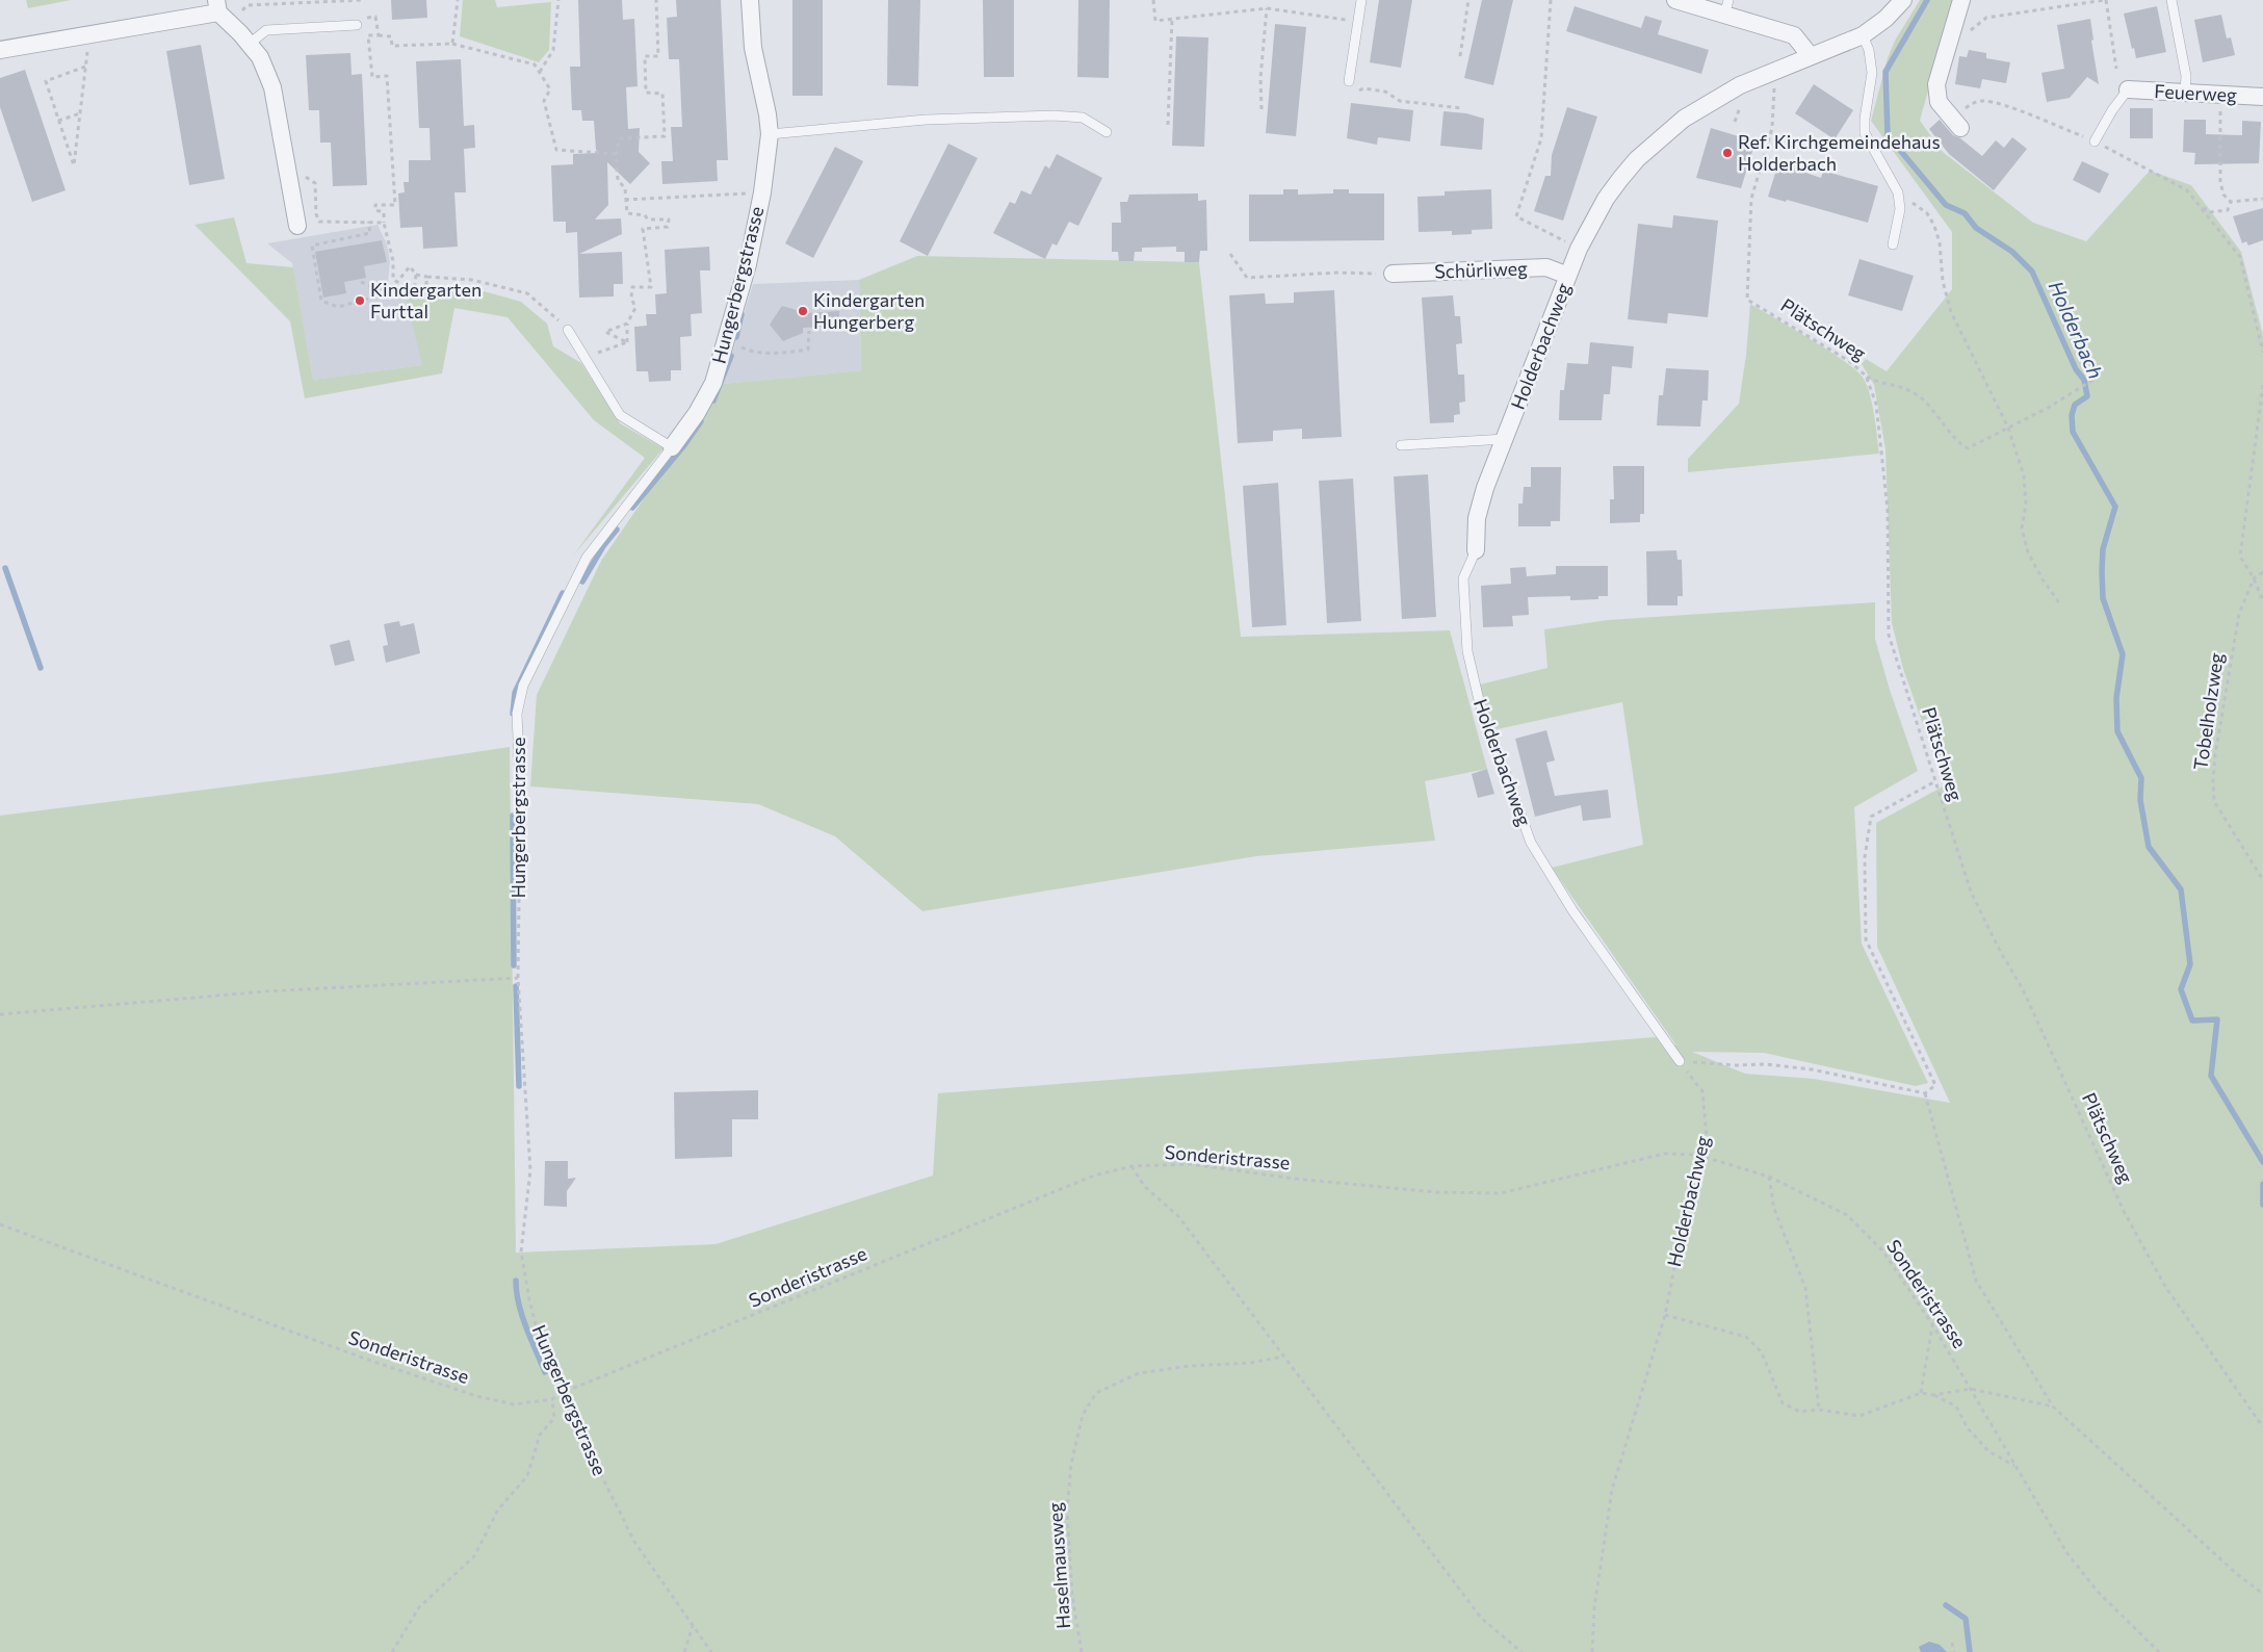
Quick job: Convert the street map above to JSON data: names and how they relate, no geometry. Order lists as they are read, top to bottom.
{
  "streets": {
    "street": [
      "Feuerweg",
      "Schürliweg",
      "Hungerbergstrasse",
      "Holderbachweg"
    ],
    "path": [
      "Plätschweg",
      "Tobelholzweg",
      "Sonderistrasse",
      "Haselmausweg"
    ]
  },
  "crossings": [
    ["Schürliweg", "Holderbachweg"],
    ["Hungerbergstrasse", "Sonderistrasse"],
    ["Holderbachweg", "Sonderistrasse"]
  ],
  "water": ["Holderbach"],
  "places": ["Ref. Kirchgemeindehaus Holderbach", "Kindergarten Furttal", "Kindergarten Hungerberg"]
}
